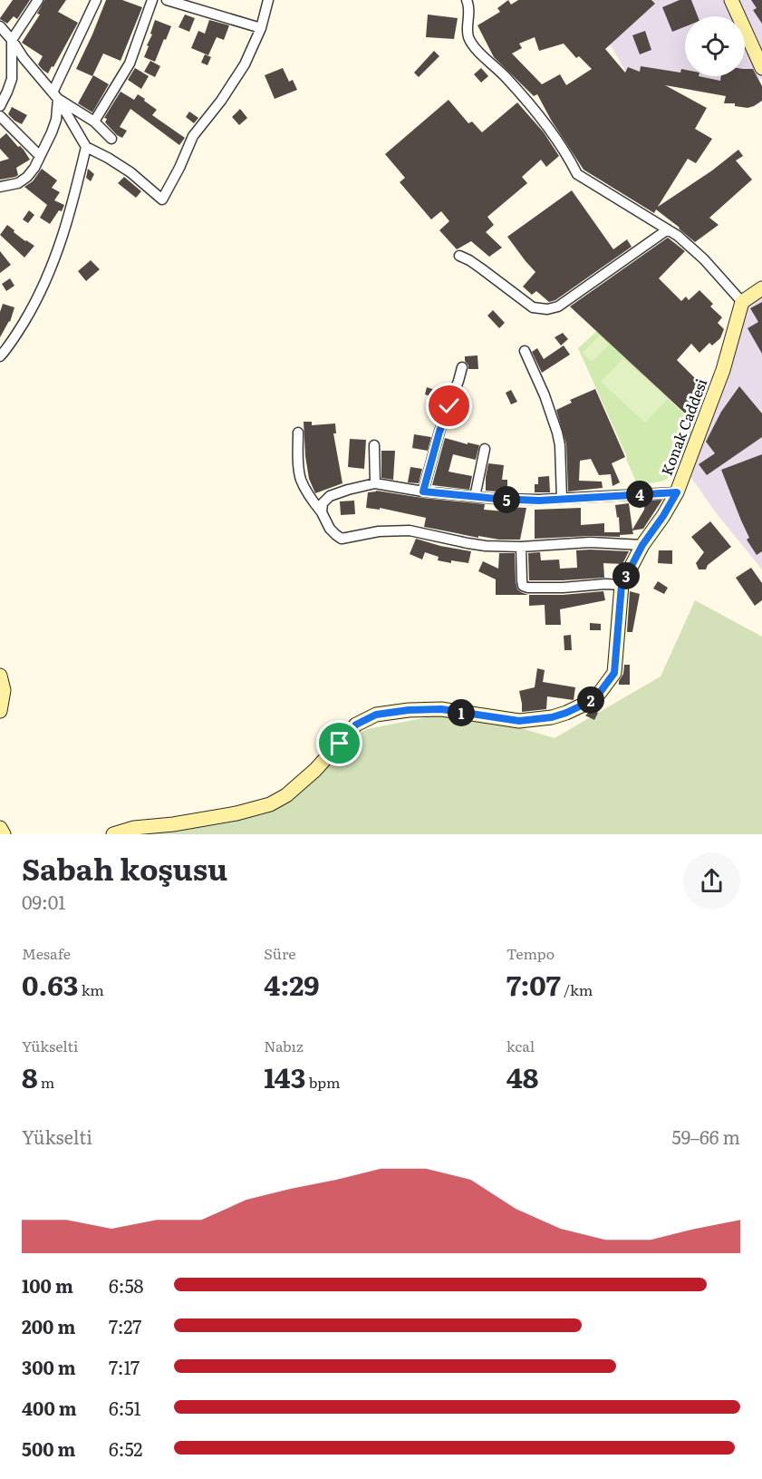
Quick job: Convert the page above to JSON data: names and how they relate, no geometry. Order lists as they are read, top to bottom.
{
  "streets": {
    "street": ["Konak Caddesi"]
  },
  "page": {
    "pins": [
      "4",
      "5",
      "3",
      "2",
      "1"
    ],
    "heading": ["Sabah koşusu", "09:01"],
    "stats": [
      ["Mesafe", "0.63 km"],
      ["Süre", "4:29"],
      ["Tempo", "7:07 /km"],
      ["Yükselti", "8 m"],
      ["Nabız", "143 bpm"],
      ["kcal", "48"]
    ],
    "chart": ["Yükselti", "59–66 m"],
    "list": [
      {
        "name": "100 m",
        "note": "6:58"
      },
      {
        "name": "200 m",
        "note": "7:27"
      },
      {
        "name": "300 m",
        "note": "7:17"
      },
      {
        "name": "400 m",
        "note": "6:51"
      },
      {
        "name": "500 m",
        "note": "6:52"
      }
    ]
  }
}
